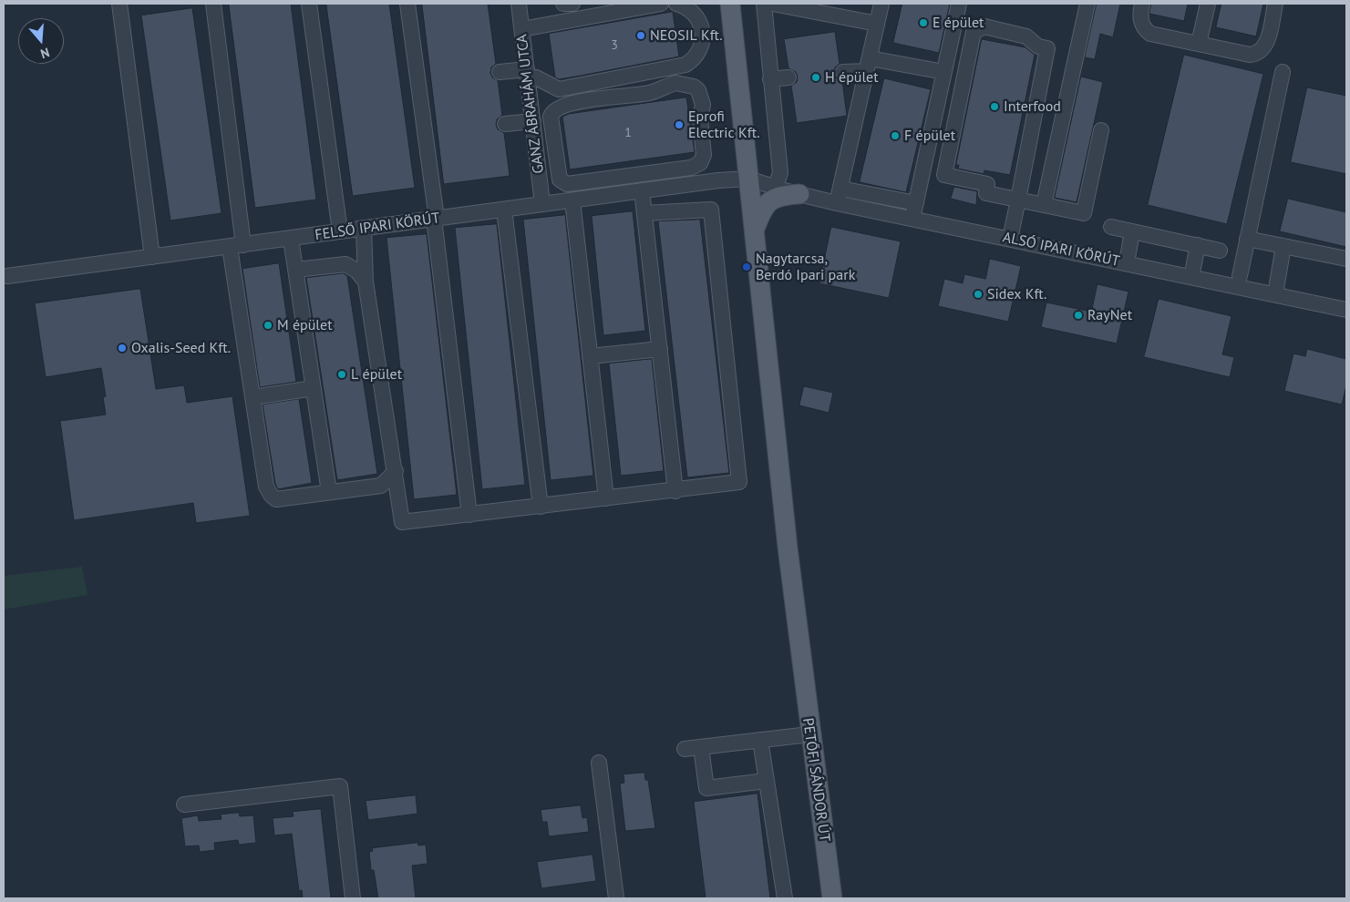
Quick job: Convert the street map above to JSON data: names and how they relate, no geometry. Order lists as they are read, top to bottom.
{
  "streets": {
    "main road": ["PETŐFI SÁNDOR ÚT"],
    "street": ["GANZ ÁBRAHÁM UTCA", "FELSŐ IPARI KÖRÚT", "ALSÓ IPARI KÖRÚT"]
  },
  "crossings": [
    ["GANZ ÁBRAHÁM UTCA", "FELSŐ IPARI KÖRÚT"],
    ["FELSŐ IPARI KÖRÚT", "ALSÓ IPARI KÖRÚT"],
    ["FELSŐ IPARI KÖRÚT", "PETŐFI SÁNDOR ÚT"],
    ["ALSÓ IPARI KÖRÚT", "PETŐFI SÁNDOR ÚT"]
  ],
  "places": [
    "E épület",
    "NEOSIL Kft.",
    "H épület",
    "Interfood",
    "Eprofi Electric Kft.",
    "F épület",
    "Nagytarcsa, Berdó Ipari park",
    "Sidex Kft.",
    "RayNet",
    "M épület",
    "Oxalis-Seed Kft.",
    "L épület"
  ],
  "house_numbers": ["3", "1"],
  "north": "bottom"
}
